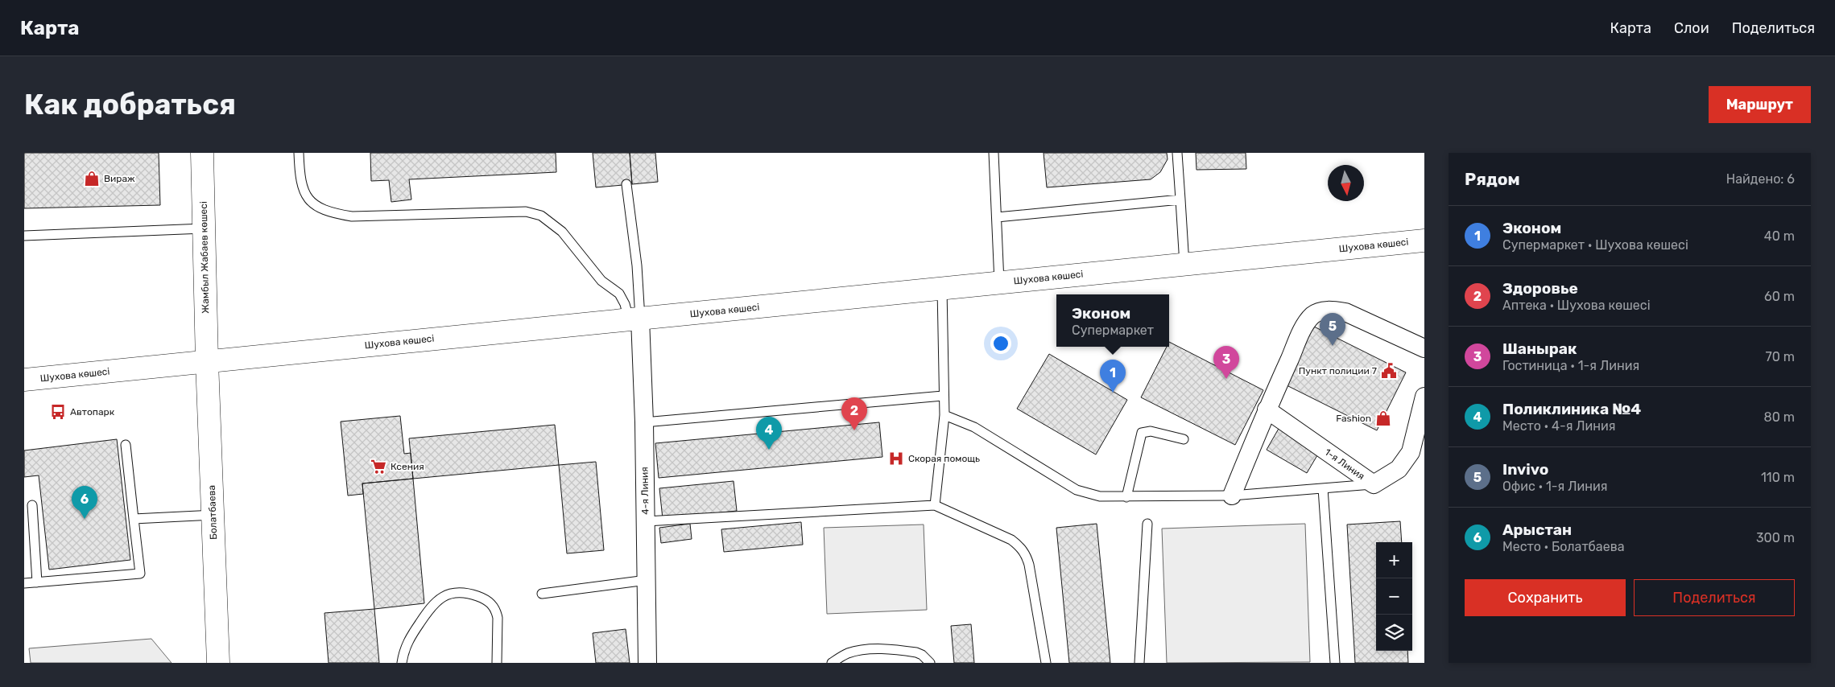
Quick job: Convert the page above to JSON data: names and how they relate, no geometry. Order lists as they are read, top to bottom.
{
  "streets": {
    "street": [
      "Шухова көшесі",
      "Жамбыл Жабаев көшесі",
      "1-я Линия",
      "4-я Линия",
      "Болатбаева"
    ]
  },
  "crossings": [
    ["Шухова көшесі", "Жамбыл Жабаев көшесі"],
    ["Шухова көшесі", "4-я Линия"],
    ["Шухова көшесі", "Болатбаева"],
    ["Жамбыл Жабаев көшесі", "Болатбаева"]
  ],
  "places": {
    "shop": ["Вираж", "Fashion"],
    "public building": ["Пункт полиции 7"],
    "bus stop": ["Автопарк"],
    "hospital": ["Скорая помощь"],
    "supermarket": ["Ксения"]
  },
  "north": "bottom",
  "page": {
    "header": "Карта",
    "nav": ["Карта", "Слои", "Поделиться"],
    "buttons": [
      "Маршрут",
      ["Сохранить", "Поделиться"]
    ],
    "title": "Как добраться",
    "heading": ["Рядом", "Найдено: 6"],
    "list": [
      {
        "mark": "1",
        "name": "Эконом",
        "note": "Супермаркет · Шухова көшесі",
        "value": "40 m"
      },
      {
        "mark": "2",
        "name": "Здоровье",
        "note": "Аптека · Шухова көшесі",
        "value": "60 m"
      },
      {
        "mark": "3",
        "name": "Шанырак",
        "note": "Гостиница · 1-я Линия",
        "value": "70 m"
      },
      {
        "mark": "4",
        "name": "Поликлиника №4",
        "note": "Место · 4-я Линия",
        "value": "80 m"
      },
      {
        "mark": "5",
        "name": "Invivo",
        "note": "Офис · 1-я Линия",
        "value": "110 m"
      },
      {
        "mark": "6",
        "name": "Арыстан",
        "note": "Место · Болатбаева",
        "value": "300 m"
      }
    ],
    "popup": ["Эконом", "Супермаркет"],
    "pins": [
      "5",
      "3",
      "1",
      "2",
      "4",
      "6"
    ],
    "map_buttons": ["+", "−"]
  }
}
